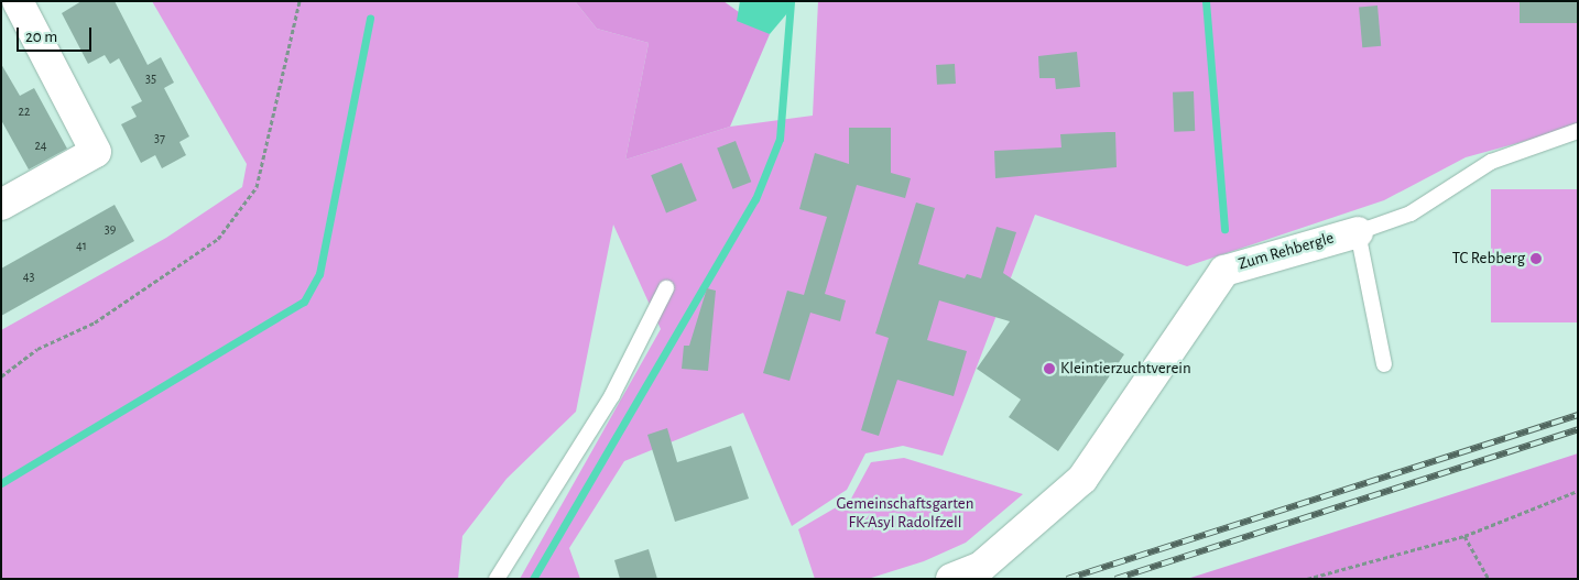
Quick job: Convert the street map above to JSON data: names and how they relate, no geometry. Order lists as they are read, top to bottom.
{
  "streets": {
    "street": ["Zum Rehbergle"]
  },
  "parks": ["Gemeinschaftsgarten FK-Asyl Radolfzell"],
  "places": ["TC Rebberg", "Kleintierzuchtverein"],
  "house_numbers": [
    "35",
    "22",
    "37",
    "24",
    "39",
    "41",
    "43"
  ],
  "scale_bar": "20 m"
}
